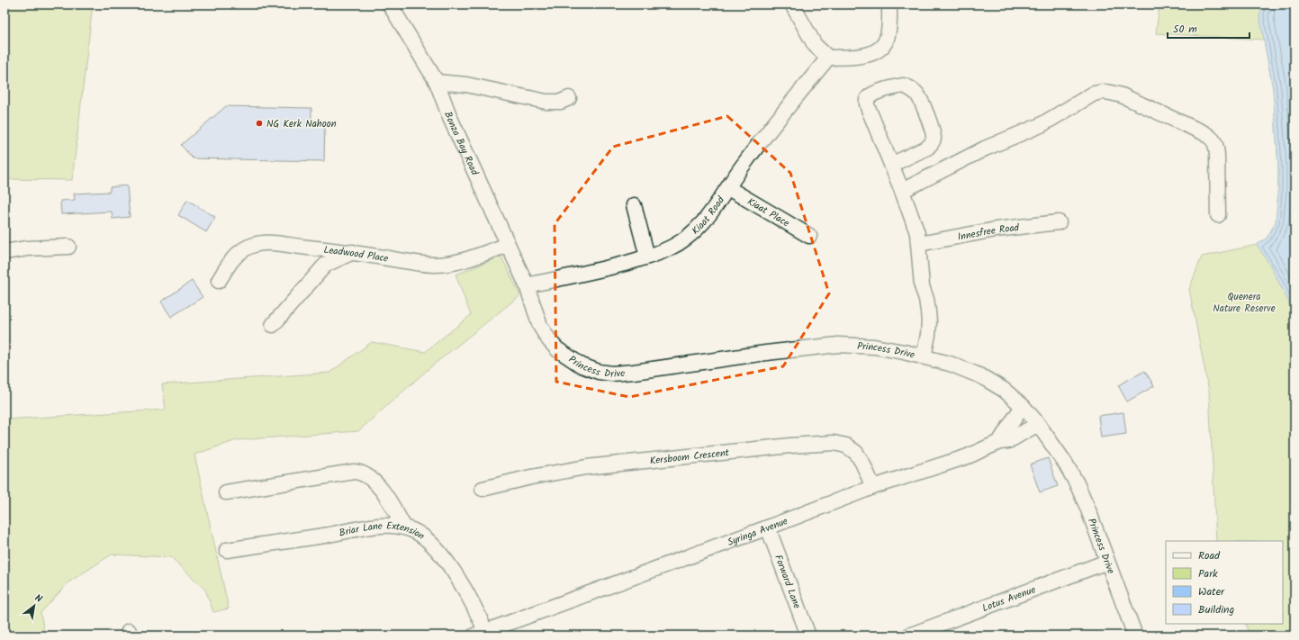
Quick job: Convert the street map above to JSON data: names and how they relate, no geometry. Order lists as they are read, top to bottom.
{
  "streets": {
    "street": [
      "Bonza Bay Road",
      "Kiaat Place",
      "Kiaat Road",
      "Innesfree Road",
      "Leadwood Place",
      "Princess Drive",
      "Kersboom Crescent",
      "Syringa Avenue",
      "Briar Lane Extension",
      "Forward Lane",
      "Lotus Avenue"
    ]
  },
  "crossings": [
    ["Bonza Bay Road", "Kiaat Road"],
    ["Bonza Bay Road", "Leadwood Place"],
    ["Bonza Bay Road", "Princess Drive"],
    ["Kiaat Place", "Kiaat Road"],
    ["Kiaat Road", "Princess Drive"],
    ["Princess Drive", "Syringa Avenue"],
    ["Princess Drive", "Lotus Avenue"],
    ["Kersboom Crescent", "Syringa Avenue"],
    ["Syringa Avenue", "Briar Lane Extension"],
    ["Syringa Avenue", "Forward Lane"]
  ],
  "parks": ["Quenera Nature Reserve"],
  "places": ["NG Kerk Nahoon"],
  "legend": [
    "Road",
    "Park",
    "Water",
    "Building"
  ],
  "scale_bar": "50 m",
  "north": "top right"
}
